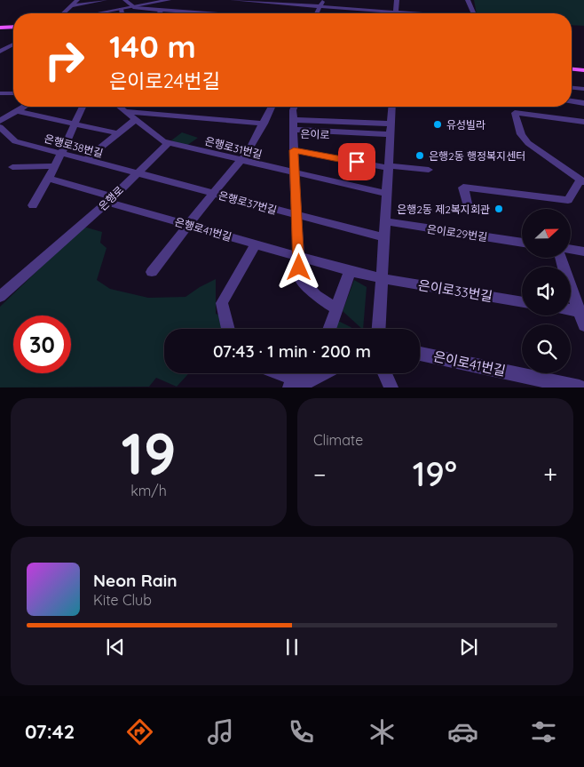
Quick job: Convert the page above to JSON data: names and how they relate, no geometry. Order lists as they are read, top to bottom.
{
  "streets": {
    "street": [
      "은이로",
      "은행로38번길",
      "은행로31번길",
      "은행로",
      "은행로37번길",
      "은행로41번길",
      "은이로29번길",
      "은이로33번길",
      "은이로41번길"
    ]
  },
  "crossings": [
    ["은행로38번길", "은행로"],
    ["은행로38번길", "은행로37번길"],
    ["은행로31번길", "은행로"],
    ["은행로", "은행로37번길"],
    ["은행로", "은행로41번길"]
  ],
  "places": ["유성빌라", "은행2동 행정복지센터", "은행2동 제2복지회관"],
  "north": "right",
  "page": {
    "turn": ["140 m", "은이로24번길"],
    "limit": "30",
    "trip": "07:43 · 1 min · 200 m",
    "tile": [
      ["19", "km/h"],
      "Climate"
    ],
    "heat": ["−", "19°", "+"],
    "song": ["Neon Rain", "Kite Club"],
    "tabs": "07:42"
  }
}
